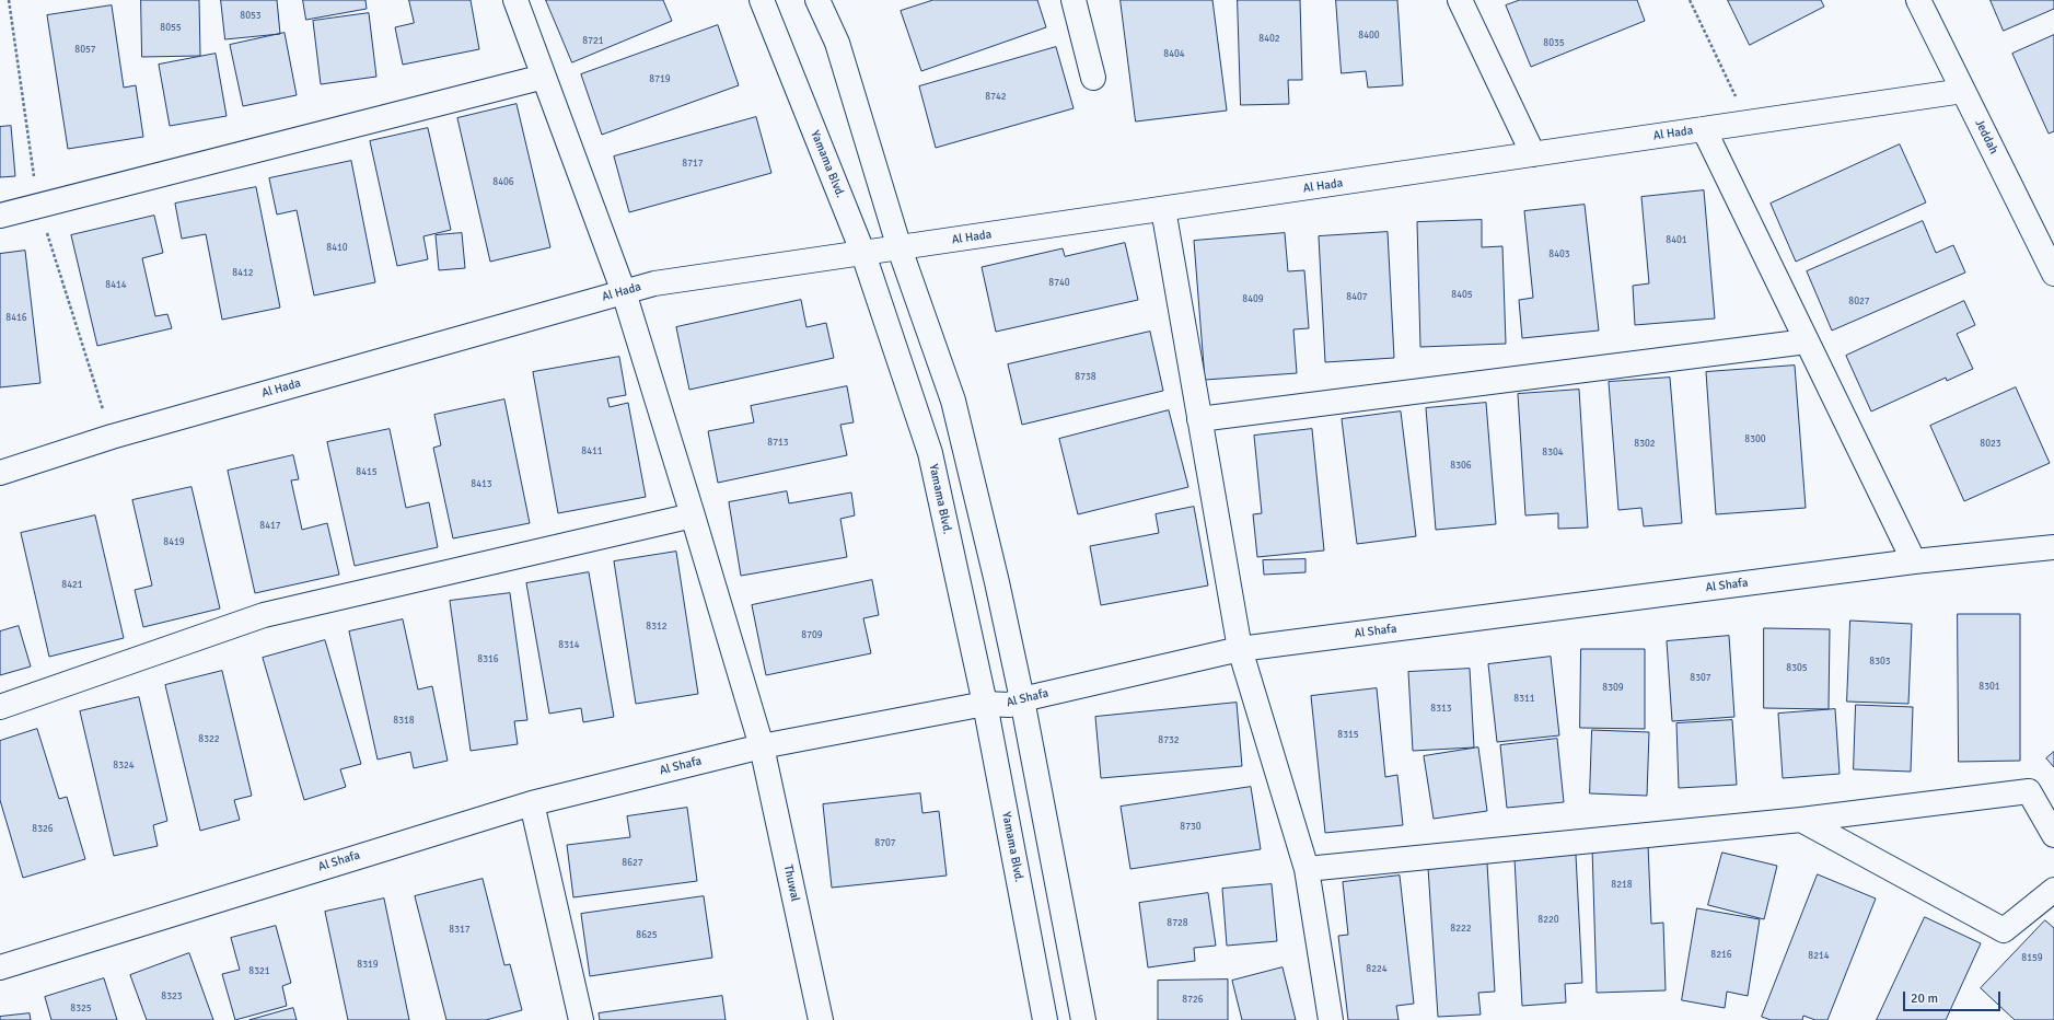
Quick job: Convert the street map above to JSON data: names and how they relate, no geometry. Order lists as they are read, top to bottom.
{
  "streets": {
    "street": [
      "Al Hada",
      "Jeddah",
      "Yamama Blvd.",
      "Al Shafa",
      "Thuwal"
    ]
  },
  "crossings": [
    ["Al Hada", "Jeddah"],
    ["Al Hada", "Yamama Blvd."],
    ["Al Hada", "Thuwal"],
    ["Yamama Blvd.", "Al Shafa"],
    ["Al Shafa", "Thuwal"]
  ],
  "house_numbers": [
    "8053",
    "8055",
    "8400",
    "8402",
    "8721",
    "8035",
    "8057",
    "8404",
    "8719",
    "8742",
    "8717",
    "8406",
    "8401",
    "8410",
    "8403",
    "8412",
    "8740",
    "8414",
    "8405",
    "8407",
    "8409",
    "8027",
    "8416",
    "8738",
    "8300",
    "8713",
    "8302",
    "8023",
    "8411",
    "8304",
    "8306",
    "8415",
    "8413",
    "8417",
    "8419",
    "8421",
    "8312",
    "8709",
    "8314",
    "8316",
    "8303",
    "8305",
    "8307",
    "8301",
    "8309",
    "8311",
    "8313",
    "8318",
    "8315",
    "8322",
    "8732",
    "8324",
    "8730",
    "8326",
    "8707",
    "8627",
    "8218",
    "8220",
    "8728",
    "8222",
    "8317",
    "8625",
    "8216",
    "8214",
    "8159",
    "8319",
    "8224",
    "8321",
    "8323",
    "8726",
    "8325"
  ],
  "scale_bar": "20 m"
}
